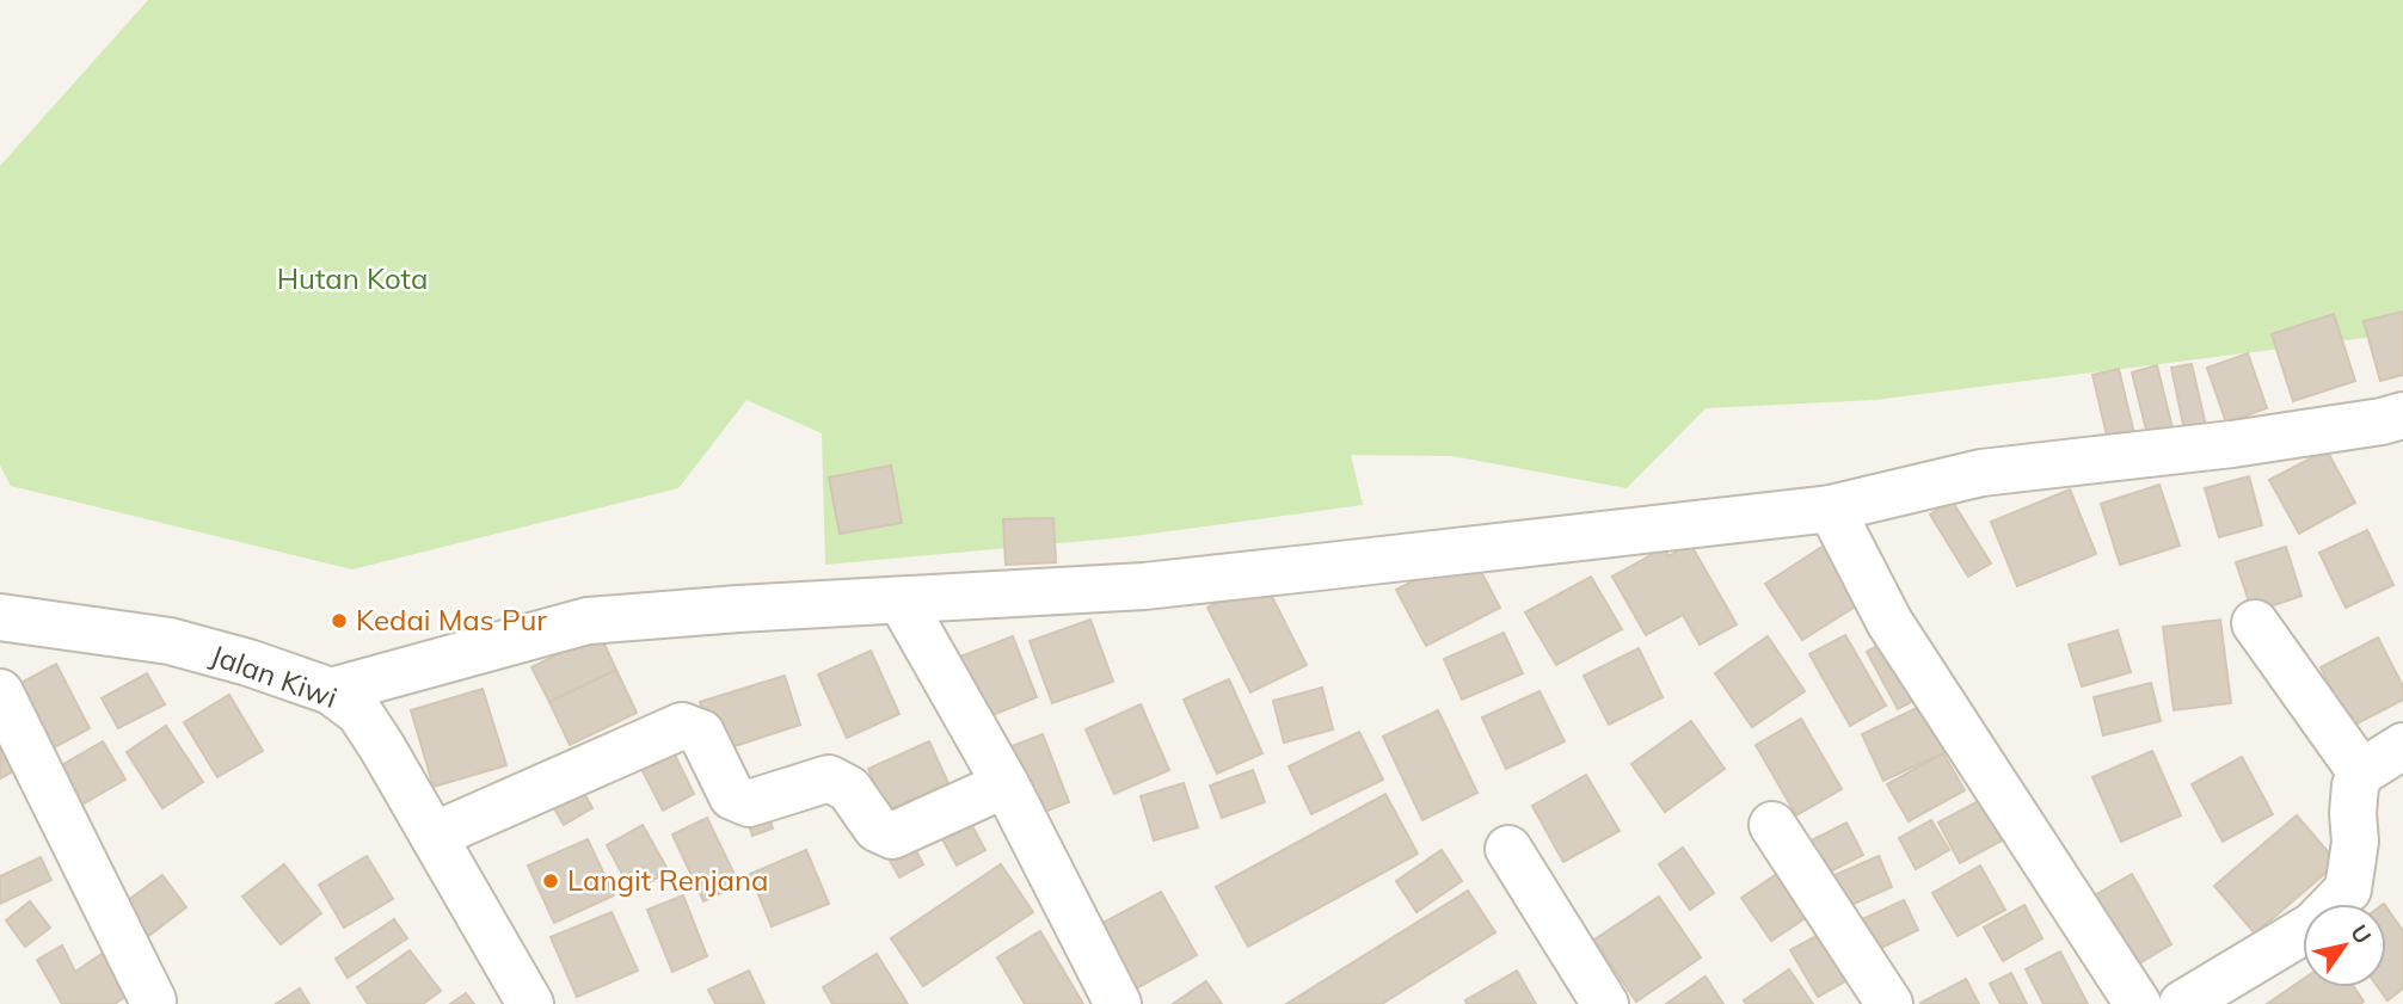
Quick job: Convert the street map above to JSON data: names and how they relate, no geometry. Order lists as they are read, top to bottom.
{
  "streets": {
    "street": ["Jalan Kiwi"]
  },
  "parks": ["Hutan Kota"],
  "places": ["Kedai Mas Pur", "Langit Renjana"],
  "north": "top right"
}
